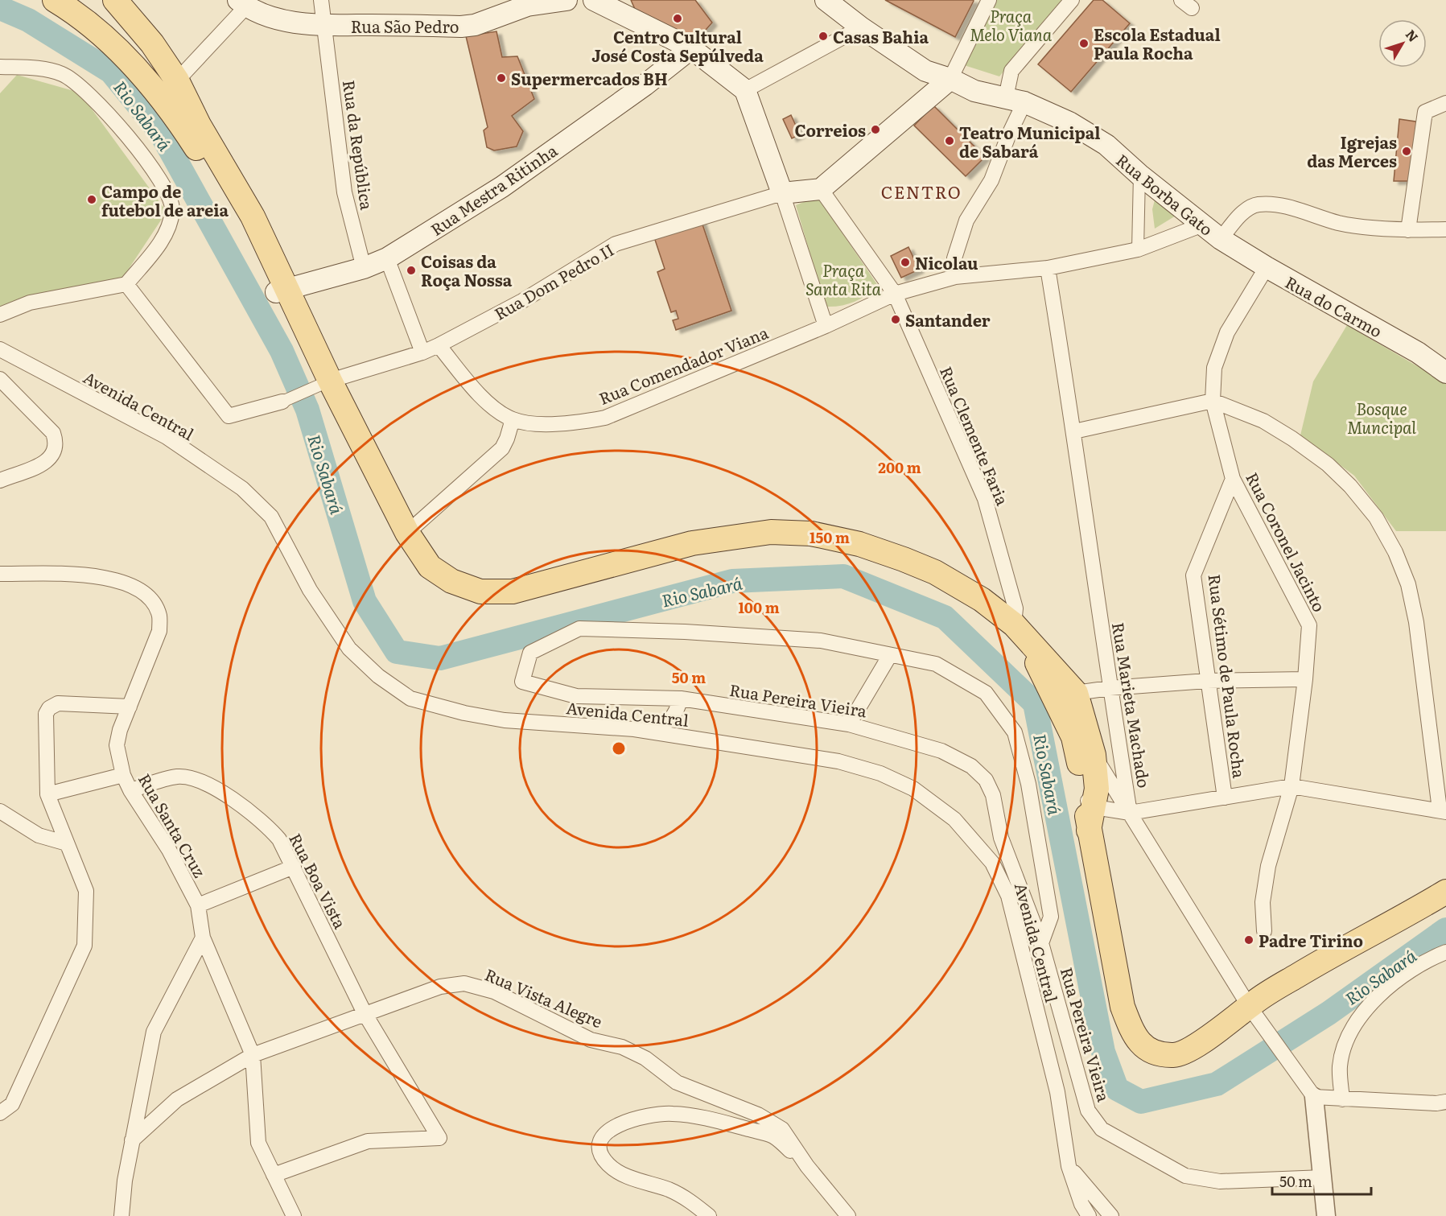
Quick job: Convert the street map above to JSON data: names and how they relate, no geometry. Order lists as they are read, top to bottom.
{
  "streets": {
    "main road": [
      "Rua São Pedro",
      "Rua Mestra Ritinha",
      "Rua Borba Gato",
      "Rua do Carmo"
    ],
    "street": [
      "Rua da República",
      "Rua Dom Pedro II",
      "Rua Comendador Viana",
      "Avenida Central",
      "Rua Clemente Faria",
      "Rua Coronel Jacinto",
      "Rua Sétimo de Paula Rocha",
      "Rua Pereira Vieira",
      "Rua Marieta Machado",
      "Rua Santa Cruz",
      "Rua Boa Vista",
      "Rua Vista Alegre"
    ]
  },
  "crossings": [
    ["Rua São Pedro", "Rua da República"],
    ["Rua da República", "Rua Mestra Ritinha"],
    ["Rua Borba Gato", "Rua do Carmo"],
    ["Rua Dom Pedro II", "Rua Comendador Viana"],
    ["Rua do Carmo", "Rua Coronel Jacinto"],
    ["Rua Coronel Jacinto", "Rua Sétimo de Paula Rocha"],
    ["Rua Santa Cruz", "Rua Boa Vista"],
    ["Rua Santa Cruz", "Rua Vista Alegre"],
    ["Rua Boa Vista", "Rua Vista Alegre"]
  ],
  "districts": ["CENTRO"],
  "water": ["Rio Sabará"],
  "parks": ["Praça Melo Viana", "Praça Santa Rita", "Bosque Muncipal"],
  "places": [
    "Centro Cultural José Costa Sepúlveda",
    "Casas Bahia",
    "Escola Estadual Paula Rocha",
    "Supermercados BH",
    "Correios",
    "Teatro Municipal de Sabará",
    "Igrejas das Merces",
    "Campo de futebol de areia",
    "Nicolau",
    "Coisas da Roça Nossa",
    "Santander",
    "Padre Tirino"
  ],
  "scale_bar": "50 m",
  "north": "top right",
  "rings": [
    "200 m",
    "150 m",
    "100 m",
    "50 m"
  ]
}
